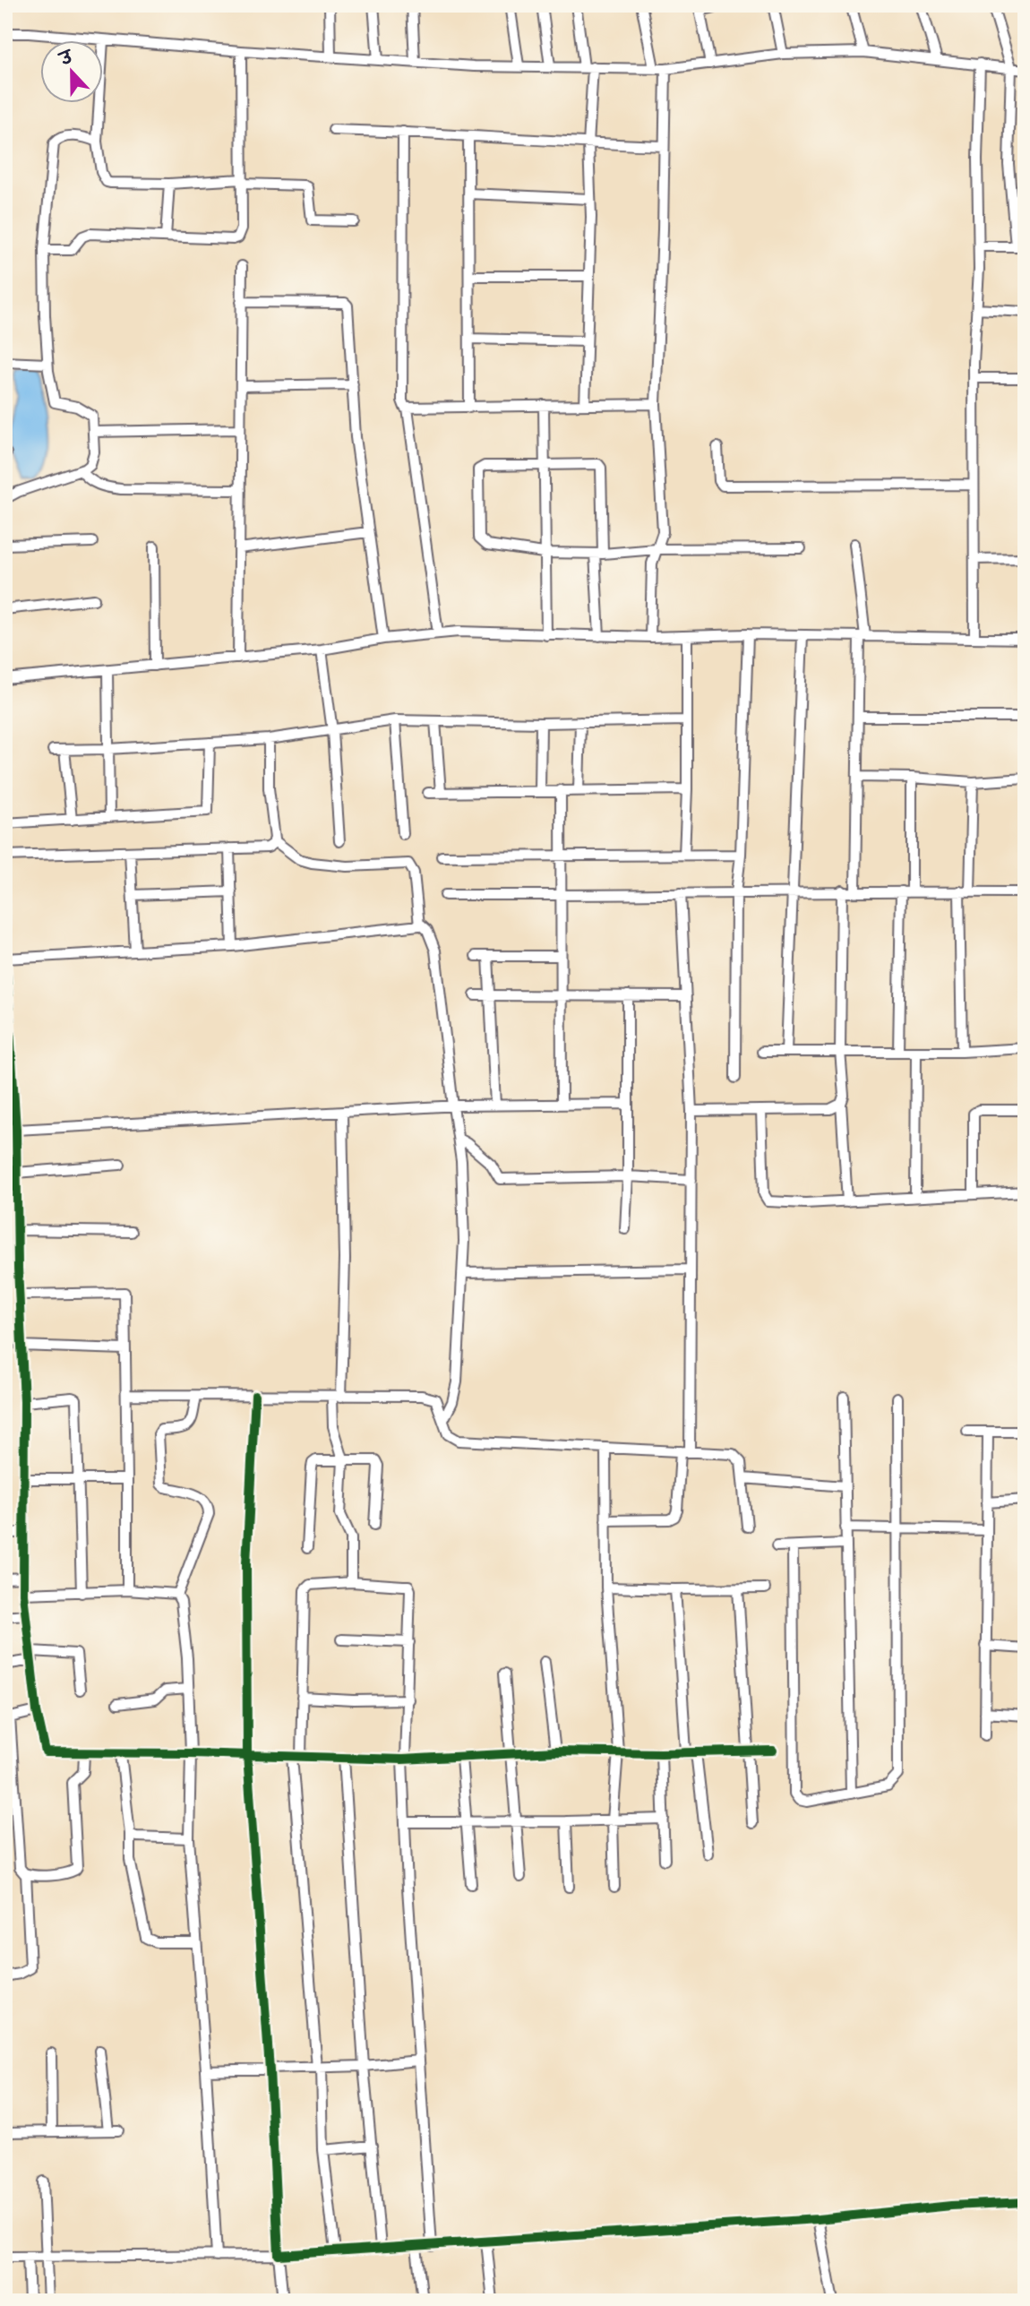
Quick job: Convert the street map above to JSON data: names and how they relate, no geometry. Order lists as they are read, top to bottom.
{
  "north": "top"
}
